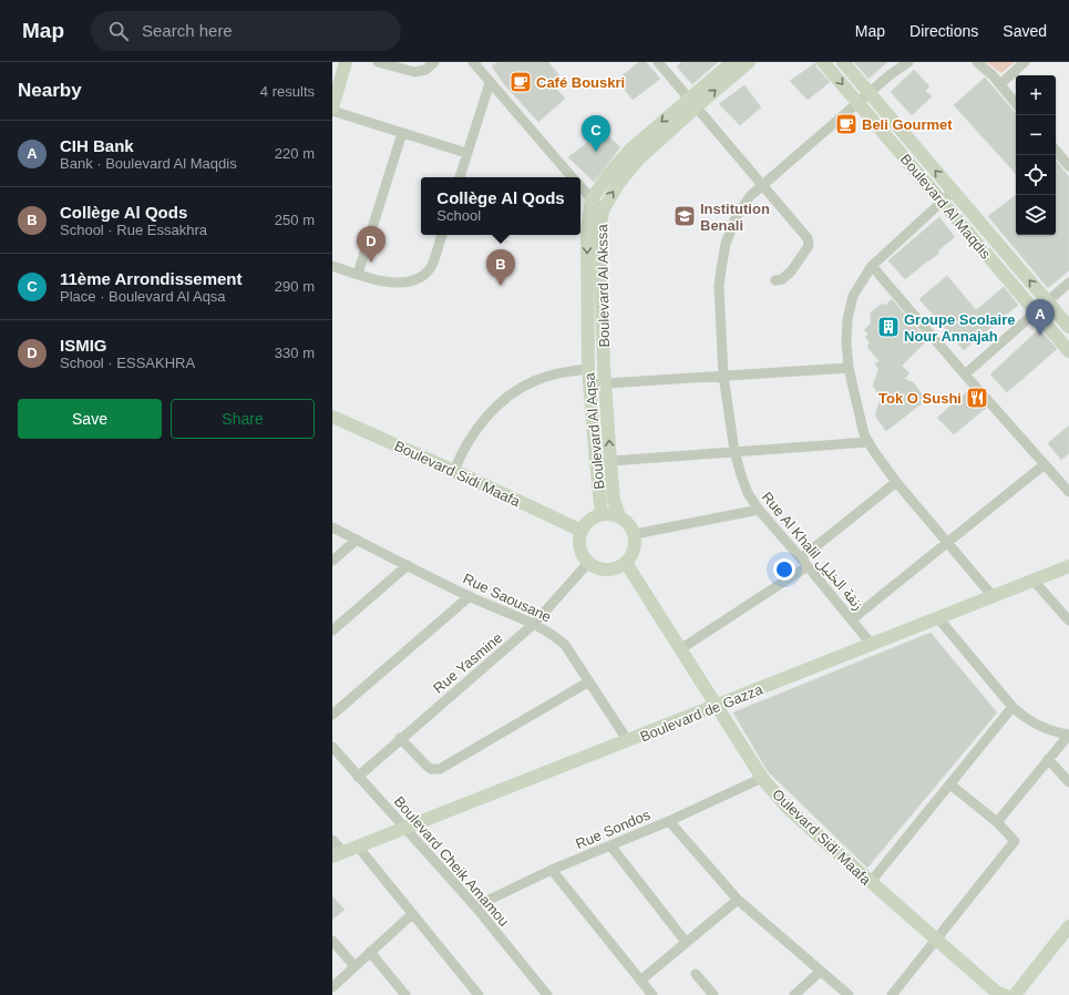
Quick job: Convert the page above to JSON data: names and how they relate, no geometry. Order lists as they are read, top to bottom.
{
  "streets": {
    "street": [
      "Boulevard Al Maqdis",
      "Boulevard Al Akssa",
      "Boulevard Al Aqsa",
      "Boulevard Sidi Maafa",
      "Rue Al Khalil زنقة الخليل",
      "Rue Saousane",
      "Rue Yasmine",
      "Boulevard de Gazza",
      "Rue Sondos",
      "Oulevard Sidi Maafa",
      "Boulevard Cheik Amamou"
    ]
  },
  "crossings": [
    ["Boulevard Al Maqdis", "Rue Al Khalil زنقة الخليل"],
    ["Boulevard Al Akssa", "Boulevard Al Aqsa"],
    ["Boulevard Al Akssa", "Boulevard Sidi Maafa"],
    ["Boulevard Al Akssa", "Rue Yasmine"],
    ["Boulevard Al Akssa", "Oulevard Sidi Maafa"],
    ["Boulevard Al Aqsa", "Boulevard Sidi Maafa"],
    ["Boulevard Al Aqsa", "Rue Yasmine"],
    ["Boulevard Al Aqsa", "Oulevard Sidi Maafa"],
    ["Boulevard Sidi Maafa", "Rue Yasmine"],
    ["Boulevard Sidi Maafa", "Oulevard Sidi Maafa"],
    ["Rue Al Khalil زنقة الخليل", "Boulevard de Gazza"],
    ["Rue Saousane", "Rue Yasmine"],
    ["Rue Saousane", "Boulevard de Gazza"],
    ["Rue Yasmine", "Oulevard Sidi Maafa"],
    ["Rue Yasmine", "Boulevard Cheik Amamou"],
    ["Boulevard de Gazza", "Oulevard Sidi Maafa"],
    ["Boulevard de Gazza", "Boulevard Cheik Amamou"],
    ["Rue Sondos", "Oulevard Sidi Maafa"],
    ["Rue Sondos", "Boulevard Cheik Amamou"]
  ],
  "one_way": ["Boulevard Al Akssa", "Boulevard Al Aqsa"],
  "places": {
    "cafe": ["Café Bouskri", "Beli Gourmet"],
    "school or university": ["Institution Benali"],
    "building": ["Groupe Scolaire Nour Annajah"],
    "restaurant": ["Tok O Sushi"]
  },
  "page": {
    "header": "Map",
    "search": "Search here",
    "nav": ["Map", "Directions", "Saved"],
    "heading": ["Nearby", "4 results"],
    "map_buttons": ["+", "−"],
    "pins": [
      "C",
      "D",
      "B",
      "A"
    ],
    "list": [
      {
        "mark": "A",
        "name": "CIH Bank",
        "note": "Bank · Boulevard Al Maqdis",
        "value": "220 m"
      },
      {
        "mark": "B",
        "name": "Collège Al Qods",
        "note": "School · Rue Essakhra",
        "value": "250 m"
      },
      {
        "mark": "C",
        "name": "11ème Arrondissement",
        "note": "Place · Boulevard Al Aqsa",
        "value": "290 m"
      },
      {
        "mark": "D",
        "name": "ISMIG",
        "note": "School · ESSAKHRA",
        "value": "330 m"
      }
    ],
    "popup": ["Collège Al Qods", "School"],
    "buttons": ["Save", "Share"]
  }
}
